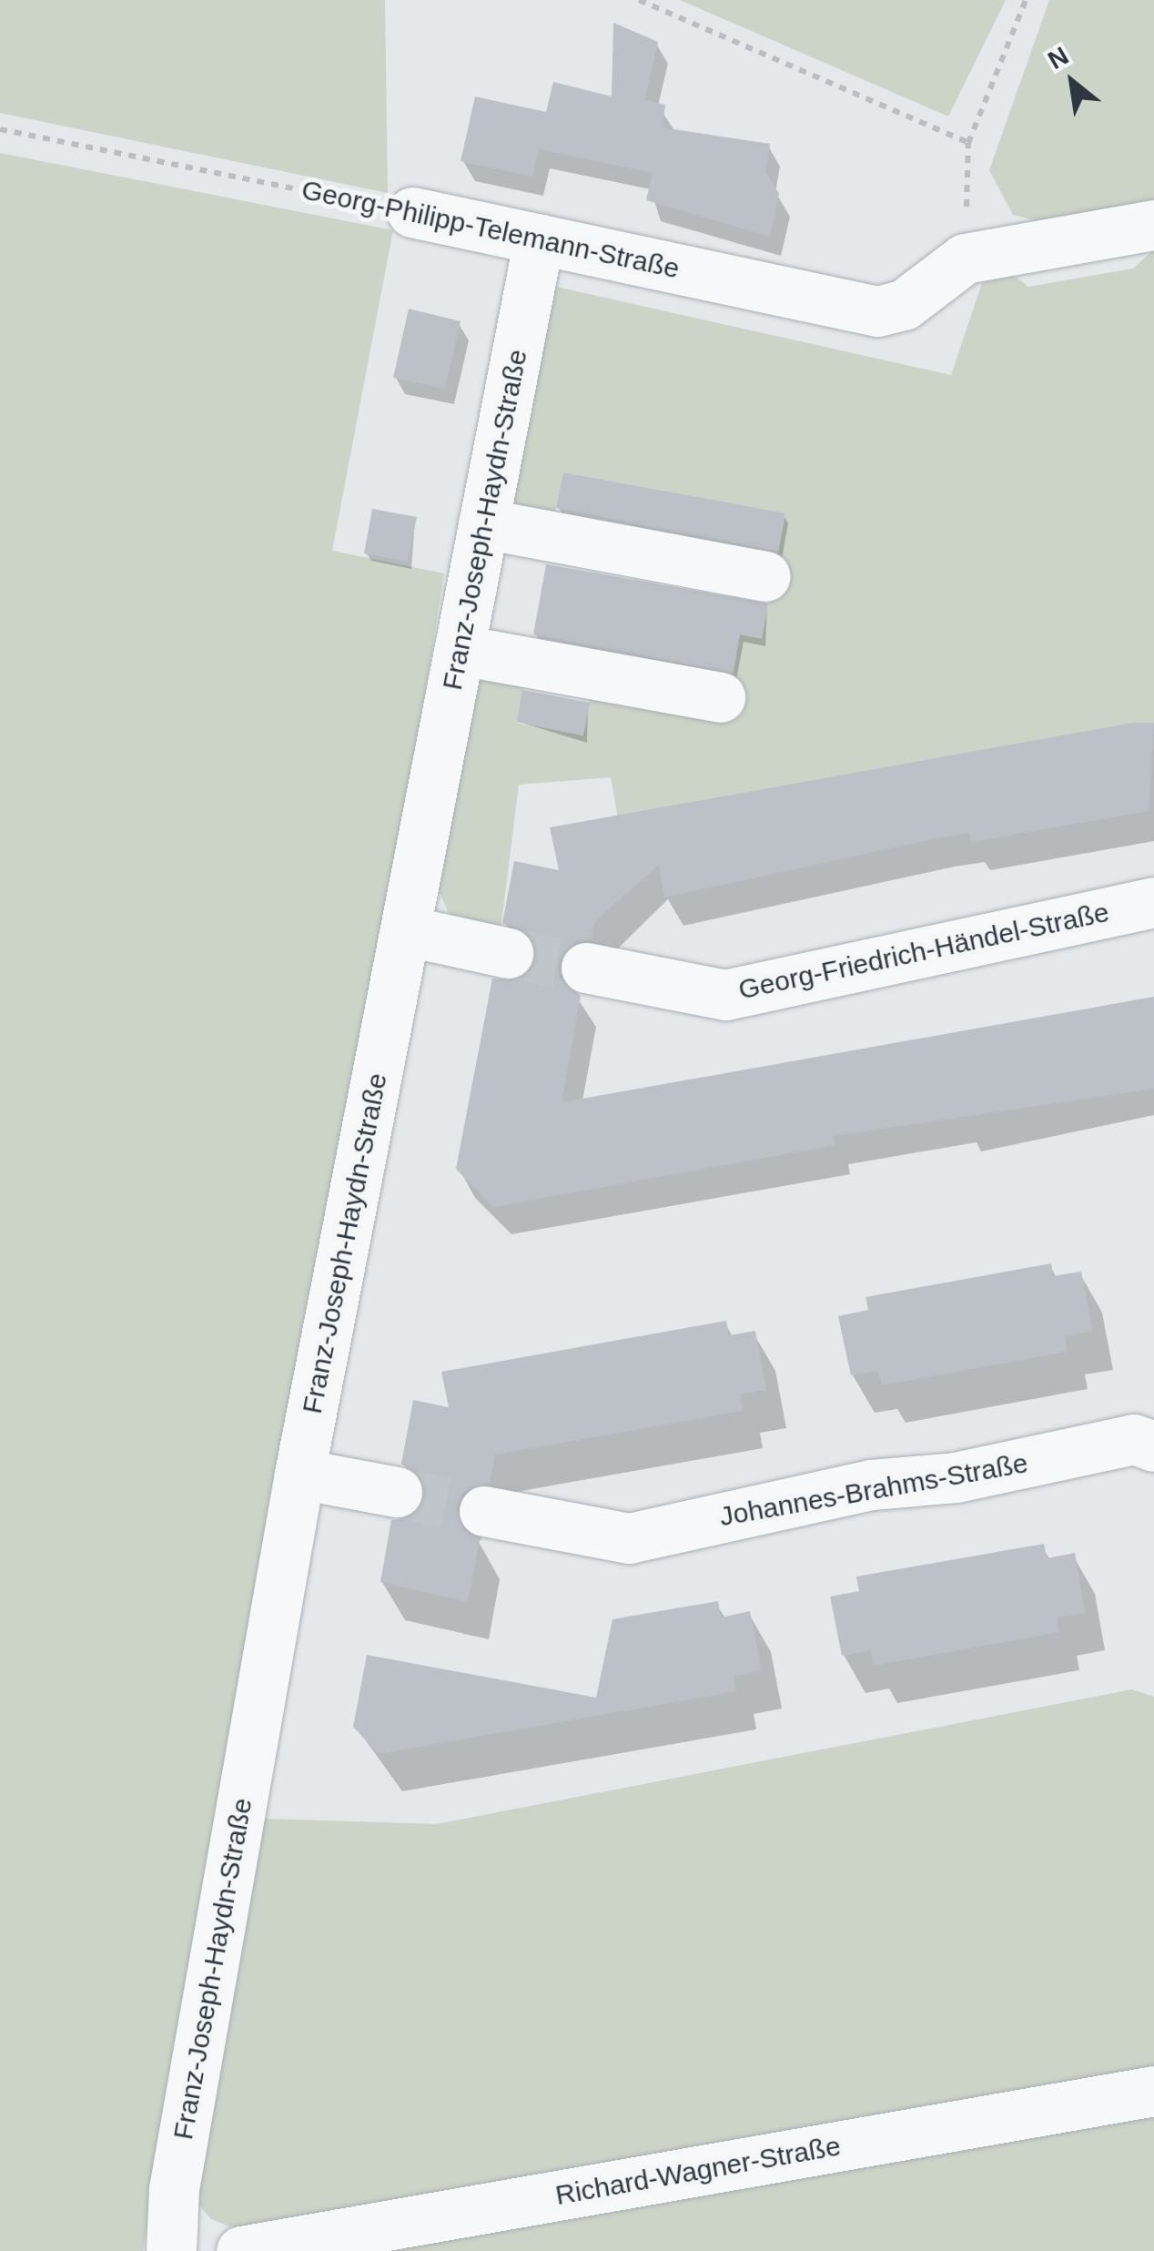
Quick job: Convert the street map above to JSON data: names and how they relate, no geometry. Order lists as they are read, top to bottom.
{
  "streets": {
    "street": [
      "Georg-Philipp-Telemann-Straße",
      "Franz-Joseph-Haydn-Straße",
      "Georg-Friedrich-Händel-Straße",
      "Johannes-Brahms-Straße",
      "Richard-Wagner-Straße"
    ]
  },
  "crossings": [
    ["Georg-Philipp-Telemann-Straße", "Franz-Joseph-Haydn-Straße"]
  ],
  "north": "top left"
}
